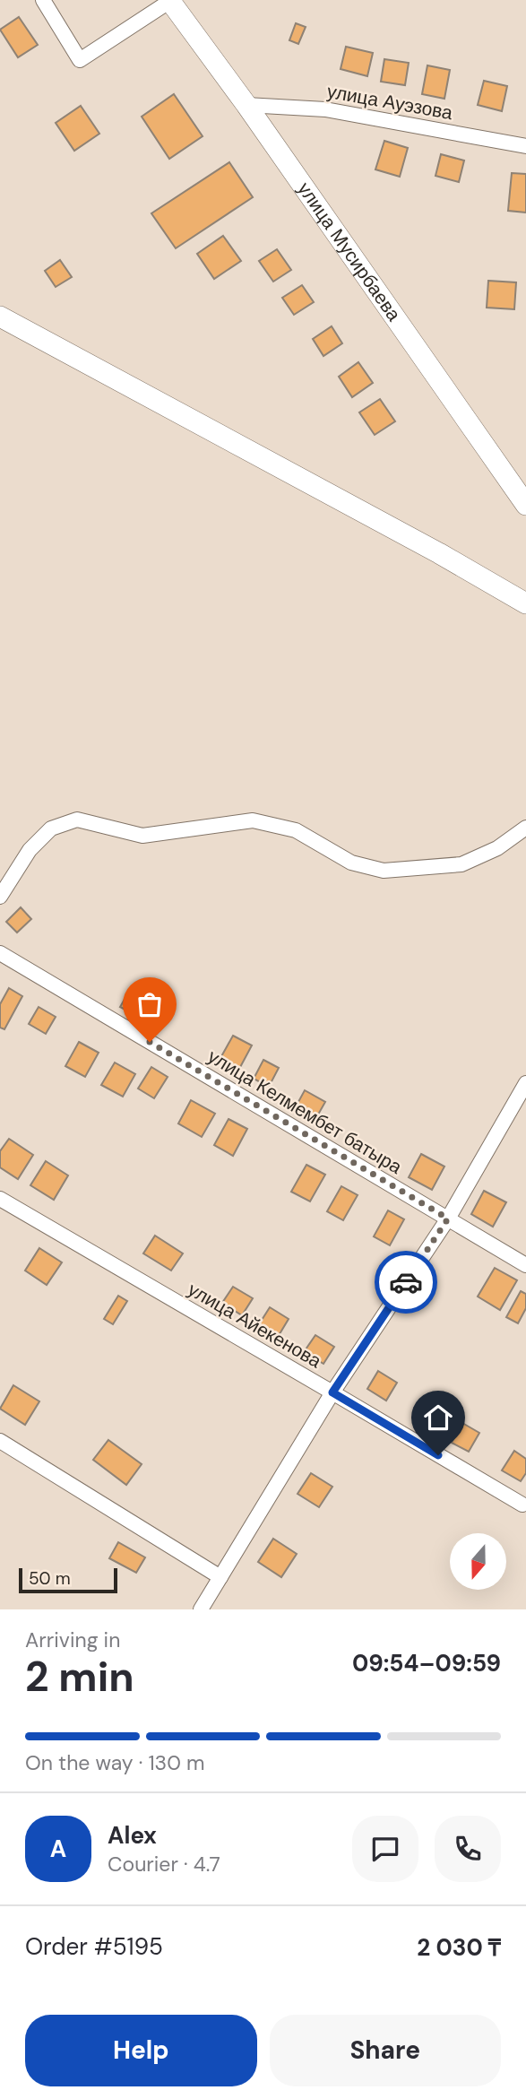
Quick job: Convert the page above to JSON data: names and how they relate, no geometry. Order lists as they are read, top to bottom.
{
  "streets": {
    "street": [
      "улица Ауэзова",
      "улица Мусирбаева",
      "улица Келмембет батыра",
      "улица Айекенова"
    ]
  },
  "crossings": [
    ["улица Ауэзова", "улица Мусирбаева"]
  ],
  "scale_bar": "50 m",
  "north": "bottom",
  "page": {
    "scale": "50 m",
    "heading": ["2 min", "Arriving in", "09:54–09:59"],
    "panel": [
      "Alex",
      "Courier · 4.7",
      "Order #5195",
      "2 030 ₸"
    ],
    "bar": "On the way · 130 m",
    "round": "A",
    "buttons": ["Help", "Share"]
  }
}
